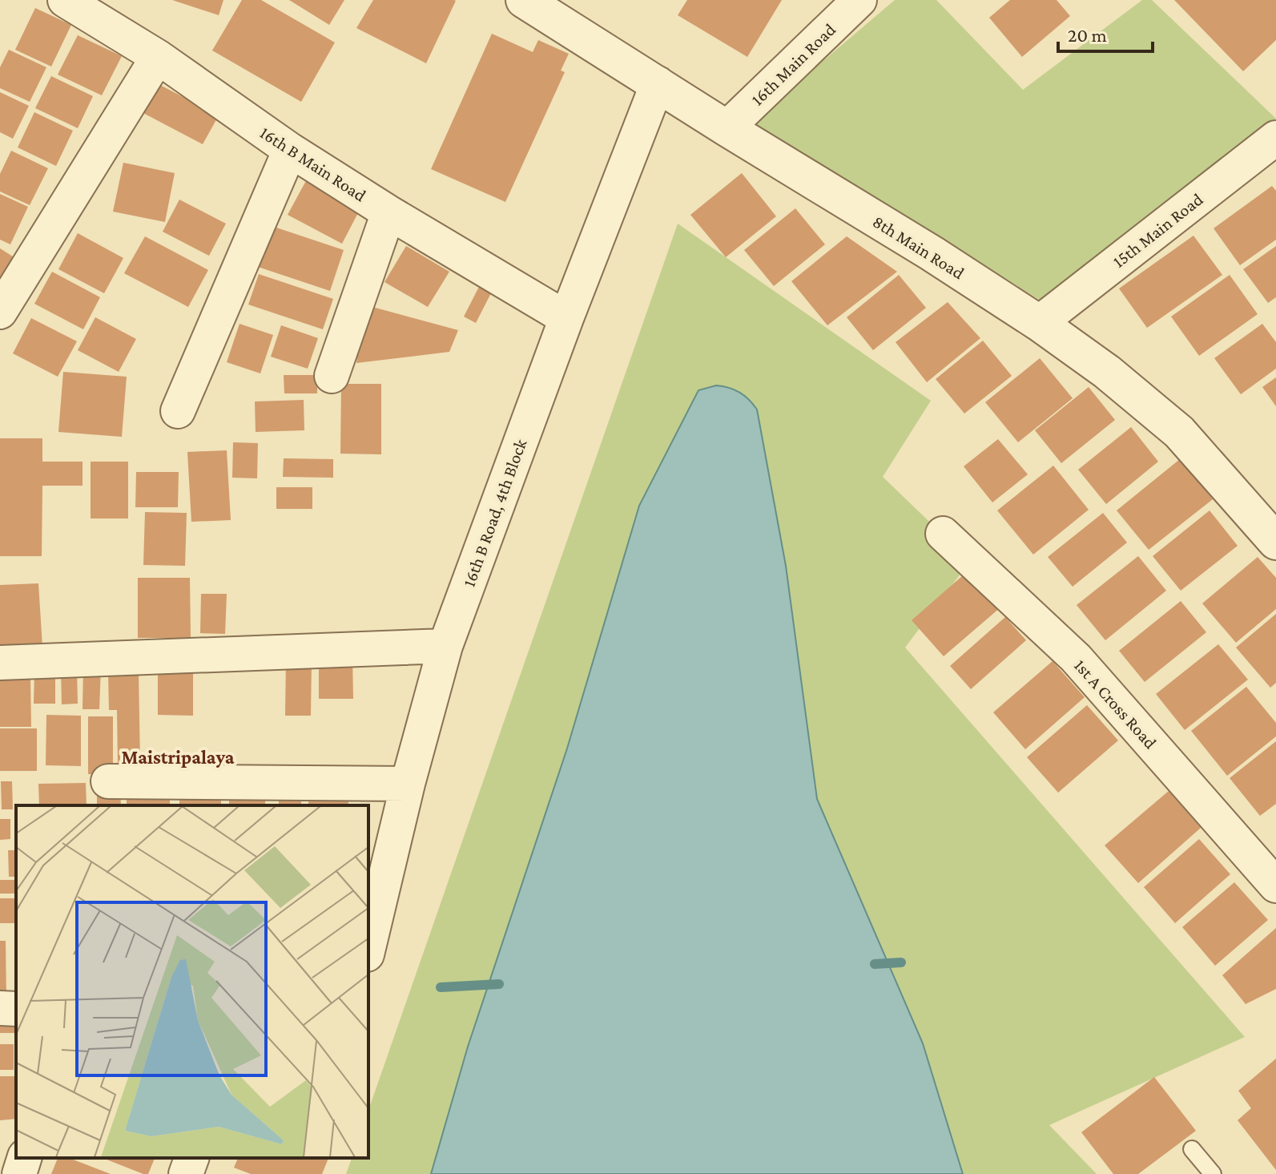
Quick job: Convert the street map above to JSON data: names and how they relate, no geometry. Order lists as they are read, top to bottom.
{
  "streets": {
    "street": [
      "16th Main Road",
      "16th B Main Road",
      "15th Main Road",
      "8th Main Road",
      "16th B Road, 4th Block",
      "1st A Cross Road"
    ]
  },
  "crossings": [
    ["16th Main Road", "8th Main Road"],
    ["16th B Main Road", "16th B Road, 4th Block"],
    ["15th Main Road", "8th Main Road"],
    ["8th Main Road", "16th B Road, 4th Block"]
  ],
  "districts": ["Maistripalaya"],
  "scale_bar": "20 m"
}
